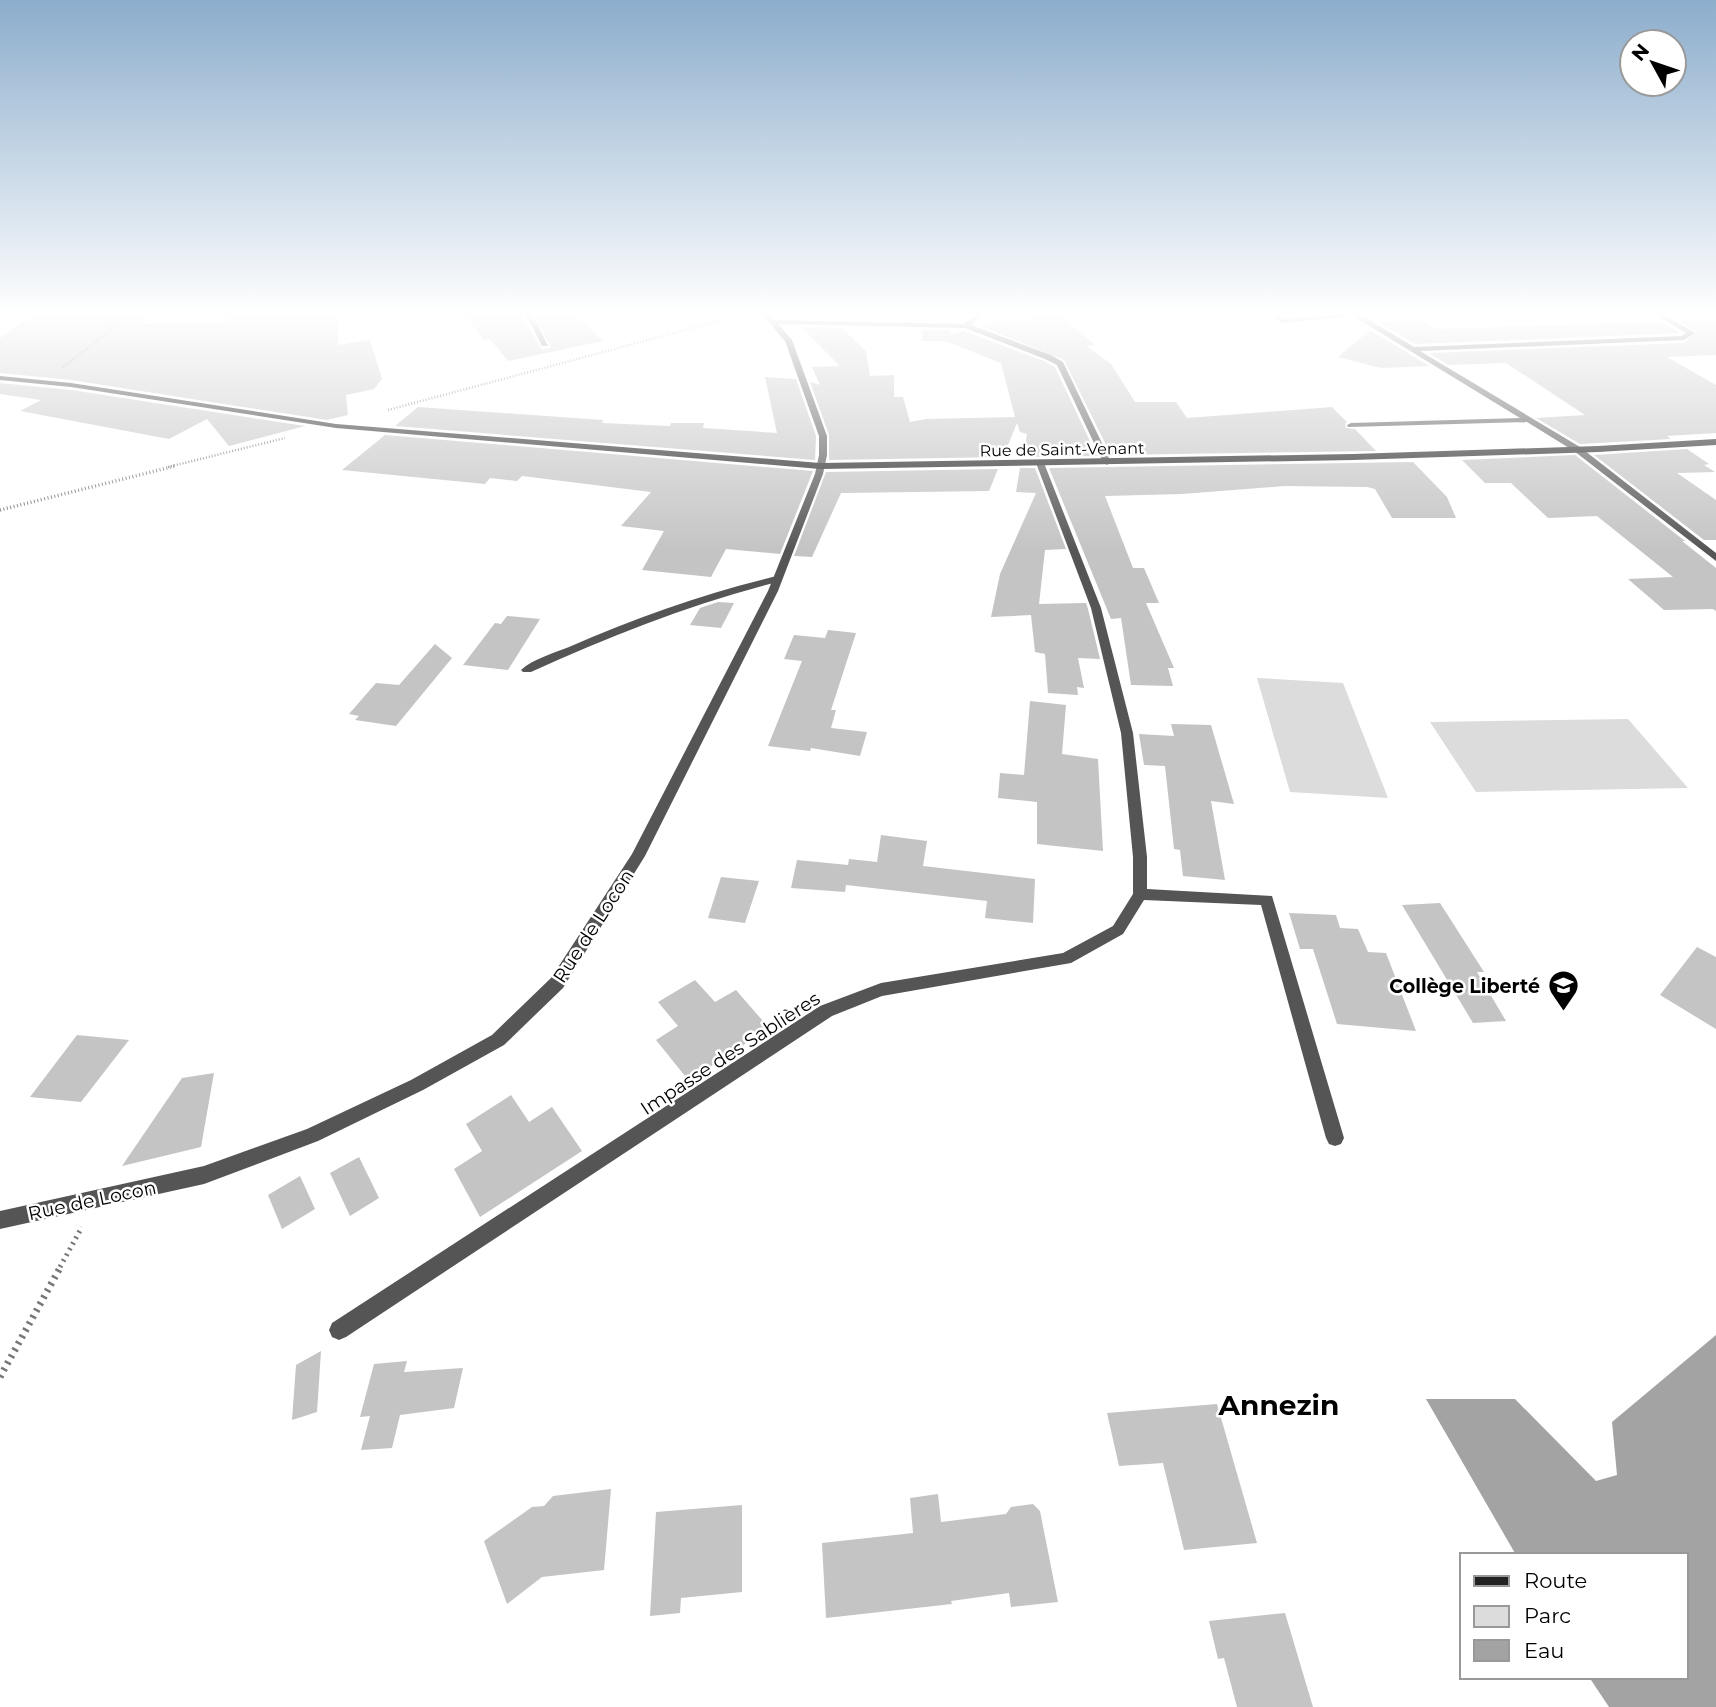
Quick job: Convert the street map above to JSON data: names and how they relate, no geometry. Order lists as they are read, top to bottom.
{
  "streets": {
    "main road": ["Rue de Saint-Venant"],
    "street": ["Rue de Locon", "Impasse des Sablières"]
  },
  "crossings": [
    ["Rue de Saint-Venant", "Rue de Locon"]
  ],
  "districts": ["Annezin"],
  "places": {
    "school or university": ["Collège Liberté"]
  },
  "legend": ["Route", "Parc", "Eau"],
  "north": "top left"
}
